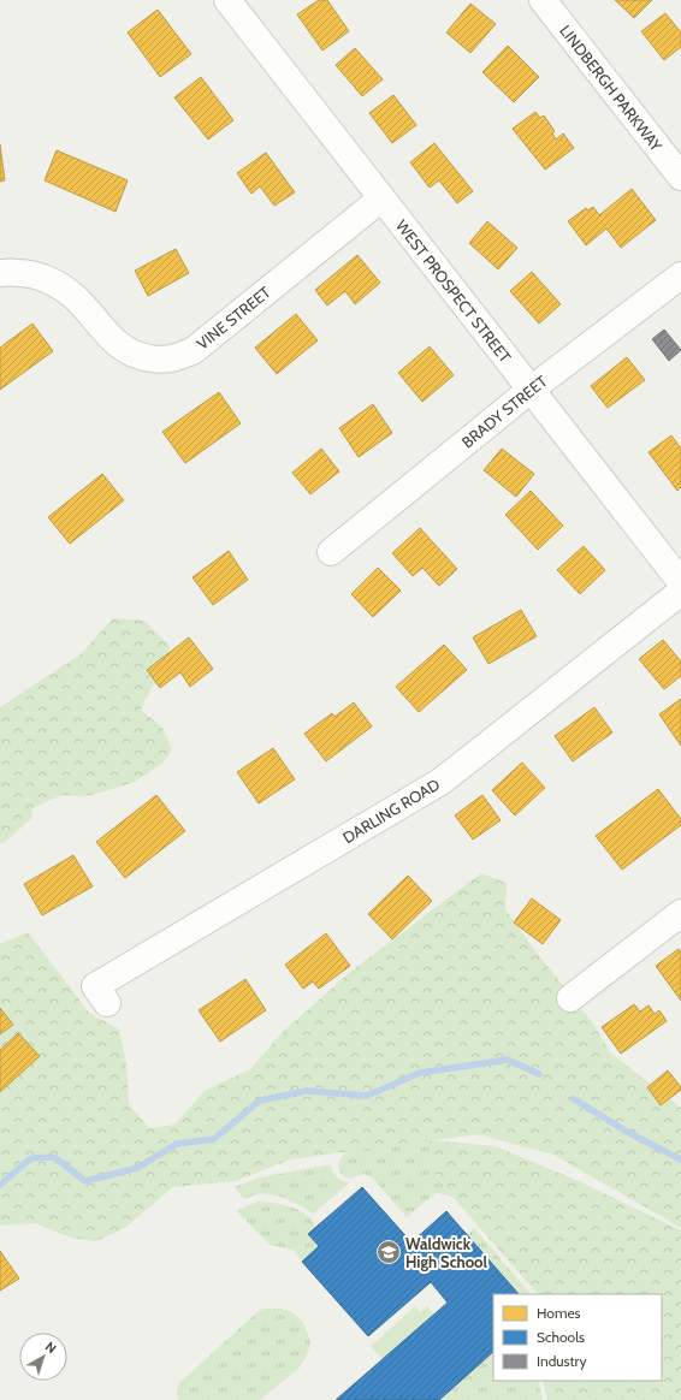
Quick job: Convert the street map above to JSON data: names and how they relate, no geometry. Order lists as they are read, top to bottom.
{
  "streets": {
    "street": [
      "LINDBERGH PARKWAY",
      "WEST PROSPECT STREET",
      "VINE STREET",
      "BRADY STREET",
      "DARLING ROAD"
    ]
  },
  "crossings": [
    ["WEST PROSPECT STREET", "VINE STREET"],
    ["WEST PROSPECT STREET", "BRADY STREET"]
  ],
  "places": {
    "school or university": ["Waldwick High School"]
  },
  "legend": ["Homes", "Schools", "Industry"],
  "north": "top right"
}
